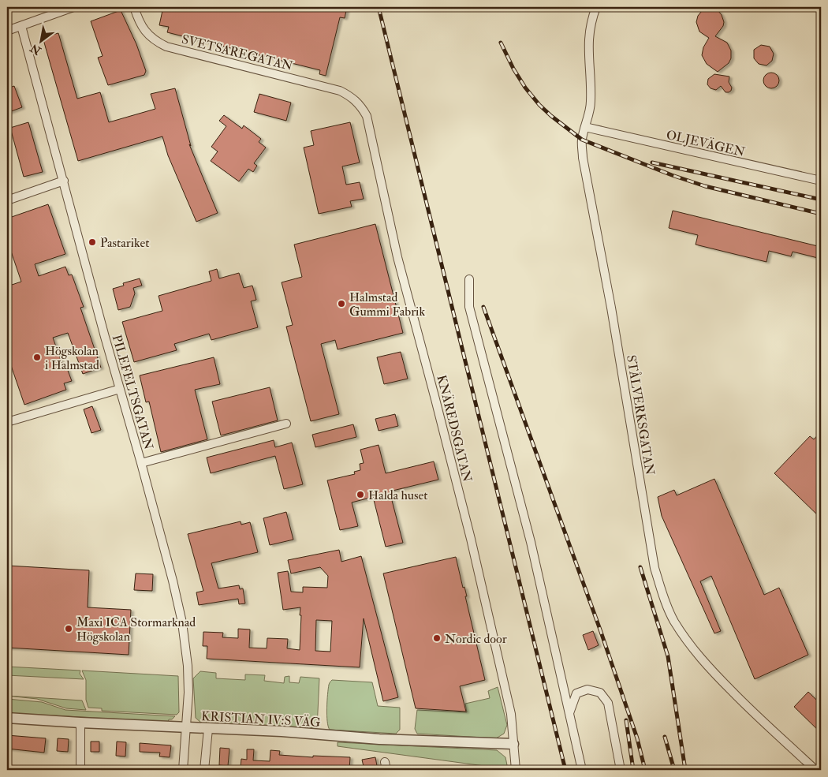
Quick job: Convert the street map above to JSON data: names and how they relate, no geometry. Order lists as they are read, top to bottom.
{
  "streets": {
    "street": [
      "SVETSAREGATAN",
      "OLJEVÄGEN",
      "PILEFELTSGATAN",
      "STÅLVERKSGATAN",
      "KNÄREDSGATAN",
      "KRISTIAN IV:S VÄG"
    ]
  },
  "crossings": [
    ["SVETSAREGATAN", "KNÄREDSGATAN"],
    ["OLJEVÄGEN", "STÅLVERKSGATAN"],
    ["PILEFELTSGATAN", "KRISTIAN IV:S VÄG"],
    ["KNÄREDSGATAN", "KRISTIAN IV:S VÄG"]
  ],
  "places": [
    "Pastariket",
    "Halmstad Gummi Fabrik",
    "Högskolan i Halmstad",
    "Halda huset",
    "Maxi ICA Stormarknad Högskolan",
    "Nordic door"
  ],
  "north": "bottom left"
}
